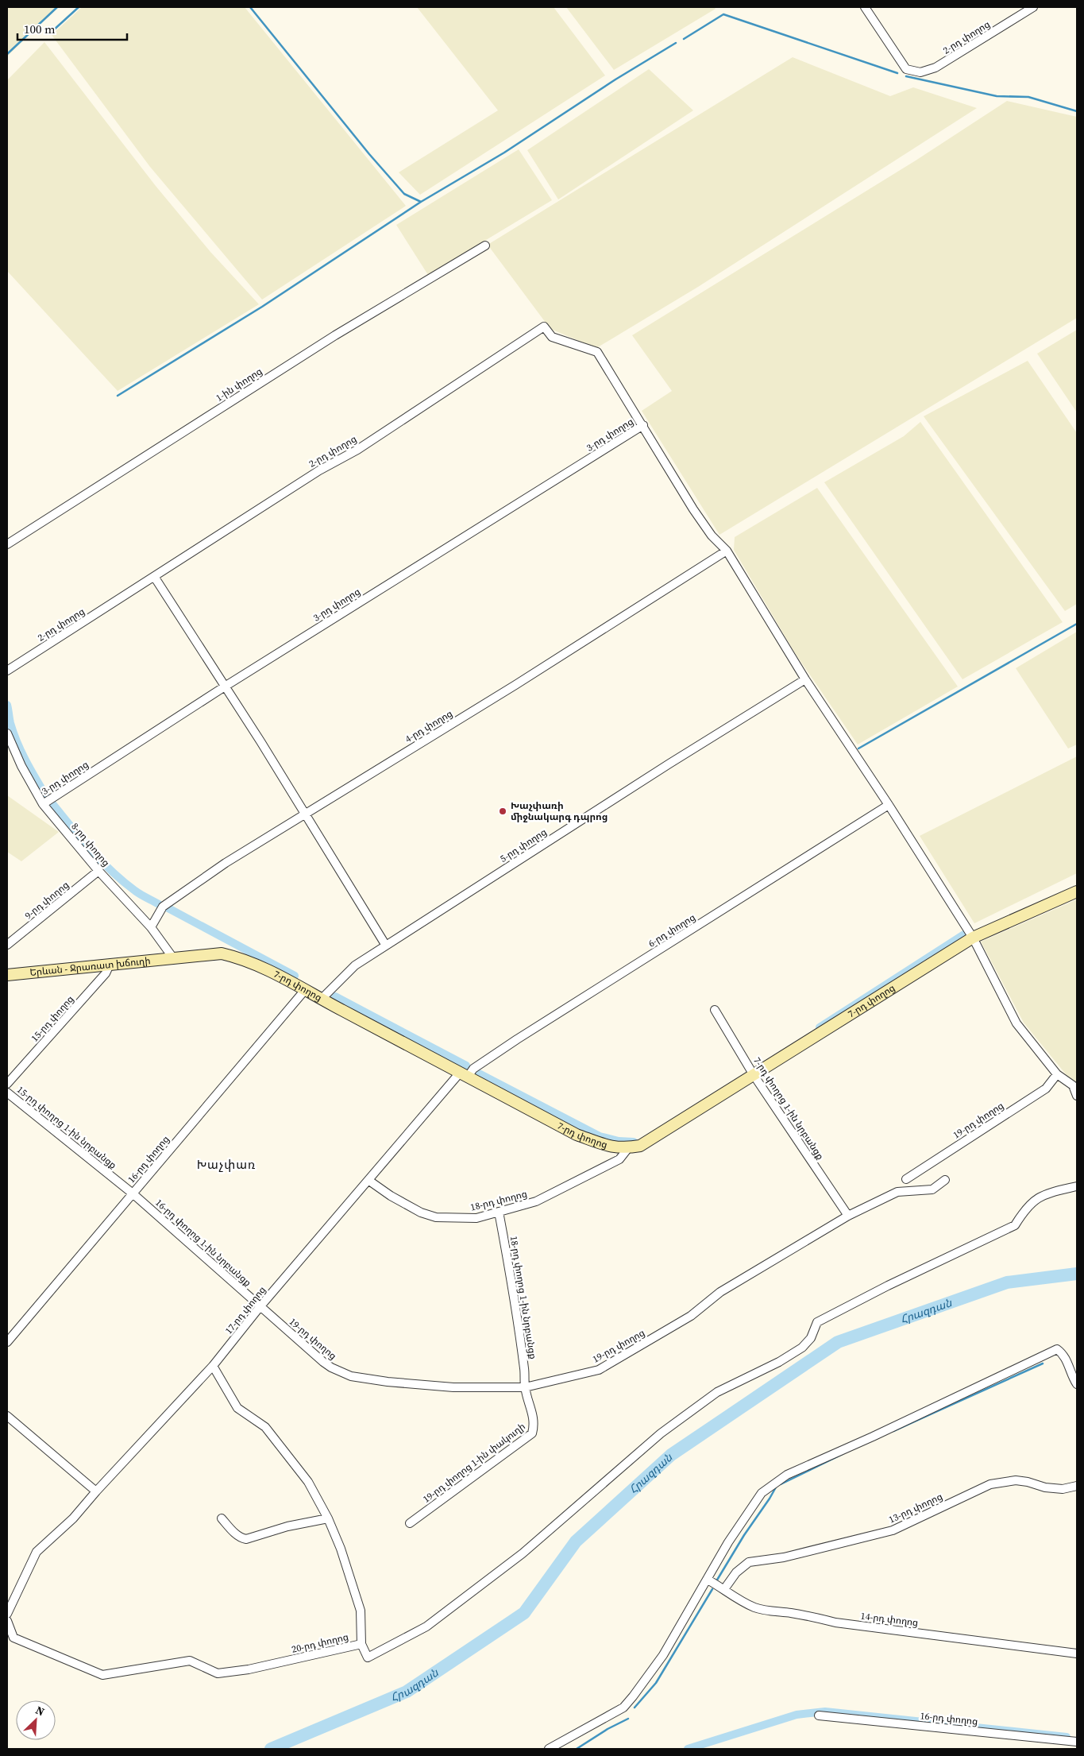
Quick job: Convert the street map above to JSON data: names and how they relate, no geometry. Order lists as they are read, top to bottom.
{
  "streets": {
    "main road": ["Երևան - Ջրառատ խճուղի", "7-րդ փողոց"],
    "street": [
      "2-րդ փողոց",
      "1-ին փողոց",
      "3-րդ փողոց",
      "4-րդ փողոց",
      "8-րդ փողոց",
      "5-րդ փողոց",
      "9-րդ փողոց",
      "6-րդ փողոց",
      "15-րդ փողոց",
      "7-րդ փողոց 1-ին նրբանցք",
      "19-րդ փողոց",
      "15-րդ փողոց 1-ին նրբանցք",
      "16-րդ փողոց",
      "18-րդ փողոց",
      "16-րդ փողոց 1-ին նրբանցք",
      "18-րդ փողոց 1-ին նրբանցք",
      "17-րդ փողոց",
      "19-րդ փողոց 1-ին փակուղի",
      "13-րդ փողոց",
      "14-րդ փողոց",
      "20-րդ փողոց"
    ]
  },
  "crossings": [
    ["2-րդ փողոց", "3-րդ փողոց"],
    ["3-րդ փողոց", "8-րդ փողոց"],
    ["4-րդ փողոց", "8-րդ փողոց"],
    ["8-րդ փողոց", "9-րդ փողոց"],
    ["8-րդ փողոց", "Երևան - Ջրառատ խճուղի"],
    ["8-րդ փողոց", "7-րդ փողոց"],
    ["5-րդ փողոց", "7-րդ փողոց"],
    ["6-րդ փողոց", "7-րդ փողոց"],
    ["6-րդ փողոց", "17-րդ փողոց"],
    ["Երևան - Ջրառատ խճուղի", "7-րդ փողոց"],
    ["Երևան - Ջրառատ խճուղի", "15-րդ փողոց"],
    ["7-րդ փողոց", "7-րդ փողոց 1-ին նրբանցք"],
    ["7-րդ փողոց", "16-րդ փողոց"],
    ["7-րդ փողոց", "18-րդ փողոց"],
    ["7-րդ փողոց", "17-րդ փողոց"],
    ["7-րդ փողոց 1-ին նրբանցք", "19-րդ փողոց"],
    ["19-րդ փողոց", "16-րդ փողոց 1-ին նրբանցք"],
    ["19-րդ փողոց", "18-րդ փողոց 1-ին նրբանցք"],
    ["19-րդ փողոց", "17-րդ փողոց"],
    ["19-րդ փողոց", "19-րդ փողոց 1-ին փակուղի"],
    ["15-րդ փողոց 1-ին նրբանցք", "16-րդ փողոց"],
    ["15-րդ փողոց 1-ին նրբանցք", "16-րդ փողոց 1-ին նրբանցք"],
    ["16-րդ փողոց", "16-րդ փողոց 1-ին նրբանցք"],
    ["18-րդ փողոց", "18-րդ փողոց 1-ին նրբանցք"],
    ["18-րդ փողոց", "17-րդ փողոց"],
    ["16-րդ փողոց 1-ին նրբանցք", "17-րդ փողոց"],
    ["18-րդ փողոց 1-ին նրբանցք", "19-րդ փողոց 1-ին փակուղի"],
    ["17-րդ փողոց", "20-րդ փողոց"],
    ["13-րդ փողոց", "14-րդ փողոց"]
  ],
  "districts": ["Խաչփառ"],
  "water": ["Հրազդան"],
  "places": ["Խաչփառի միջնակարգ դպրոց"],
  "scale_bar": "100 m",
  "north": "top right"
}
